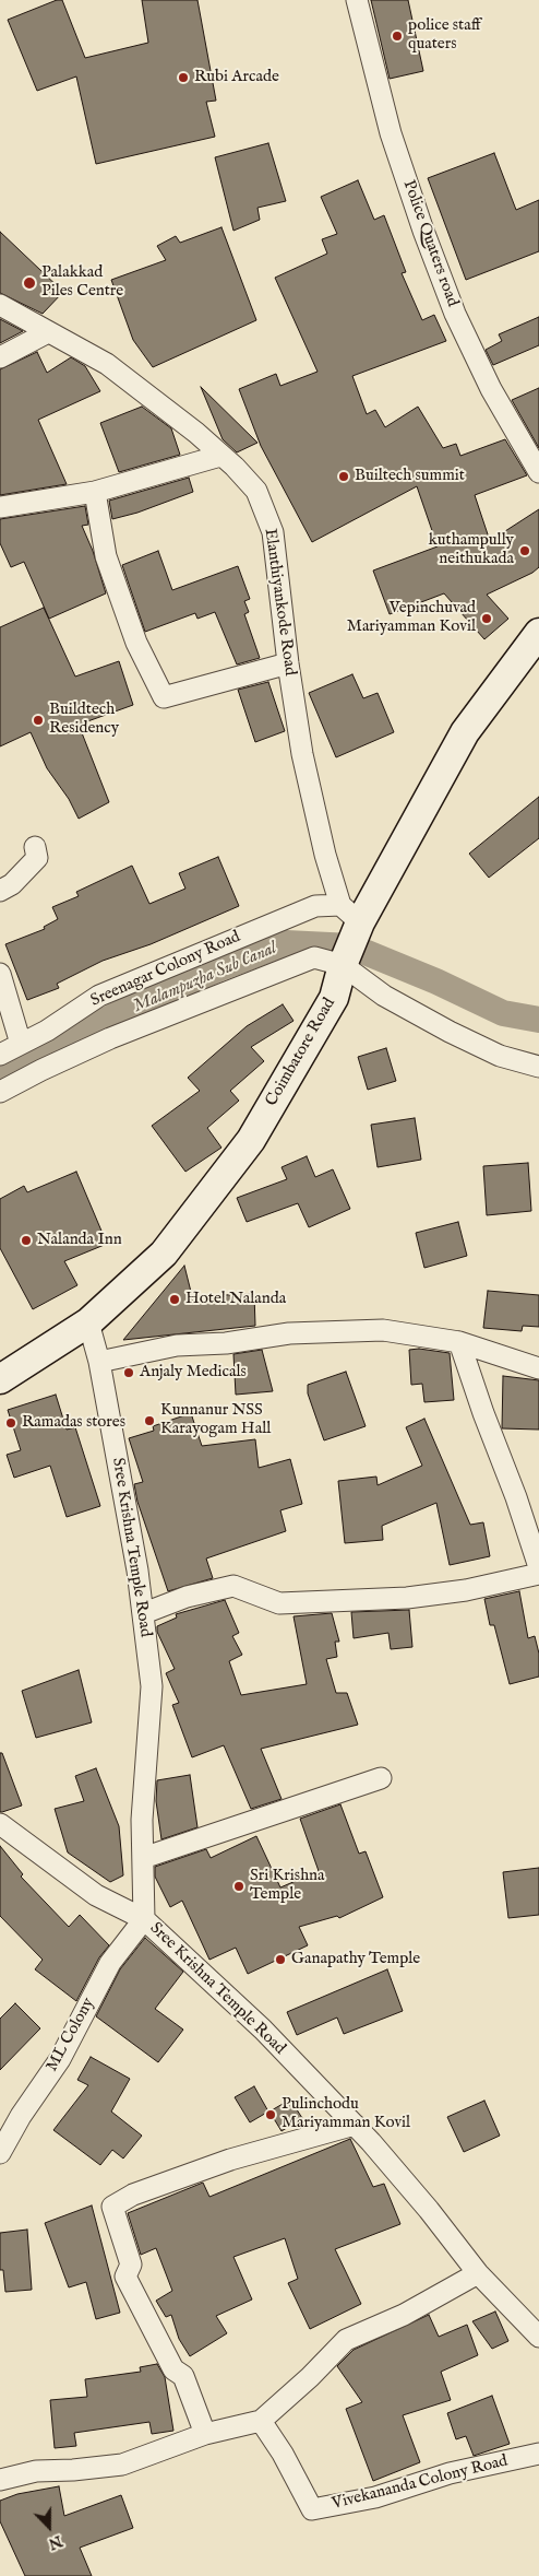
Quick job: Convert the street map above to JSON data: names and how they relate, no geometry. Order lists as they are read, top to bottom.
{
  "streets": {
    "main road": ["Coimbatore Road"],
    "street": [
      "Police Quaters road",
      "Elanthiyankode Road",
      "Sreenagar Colony Road",
      "Sree Krishna Temple Road",
      "ML Colony",
      "Vivekananda Colony Road"
    ]
  },
  "crossings": [
    ["Elanthiyankode Road", "Sreenagar Colony Road"],
    ["Elanthiyankode Road", "Coimbatore Road"],
    ["Sreenagar Colony Road", "Coimbatore Road"],
    ["Coimbatore Road", "Sree Krishna Temple Road"],
    ["Sree Krishna Temple Road", "ML Colony"]
  ],
  "water": ["Malampuzha Sub Canal"],
  "places": [
    "police staff quaters",
    "Rubi Arcade",
    "Palakkad Piles Centre",
    "Builtech summit",
    "kuthampully neithukada",
    "Vepinchuvad Mariyamman Kovil",
    "Buildtech Residency",
    "Nalanda Inn",
    "Hotel Nalanda",
    "Anjaly Medicals",
    "Kunnanur NSS Karayogam Hall",
    "Ramadas stores",
    "Sri Krishna Temple",
    "Ganapathy Temple",
    "Pulinchodu Mariyamman Kovil"
  ],
  "north": "bottom"
}
